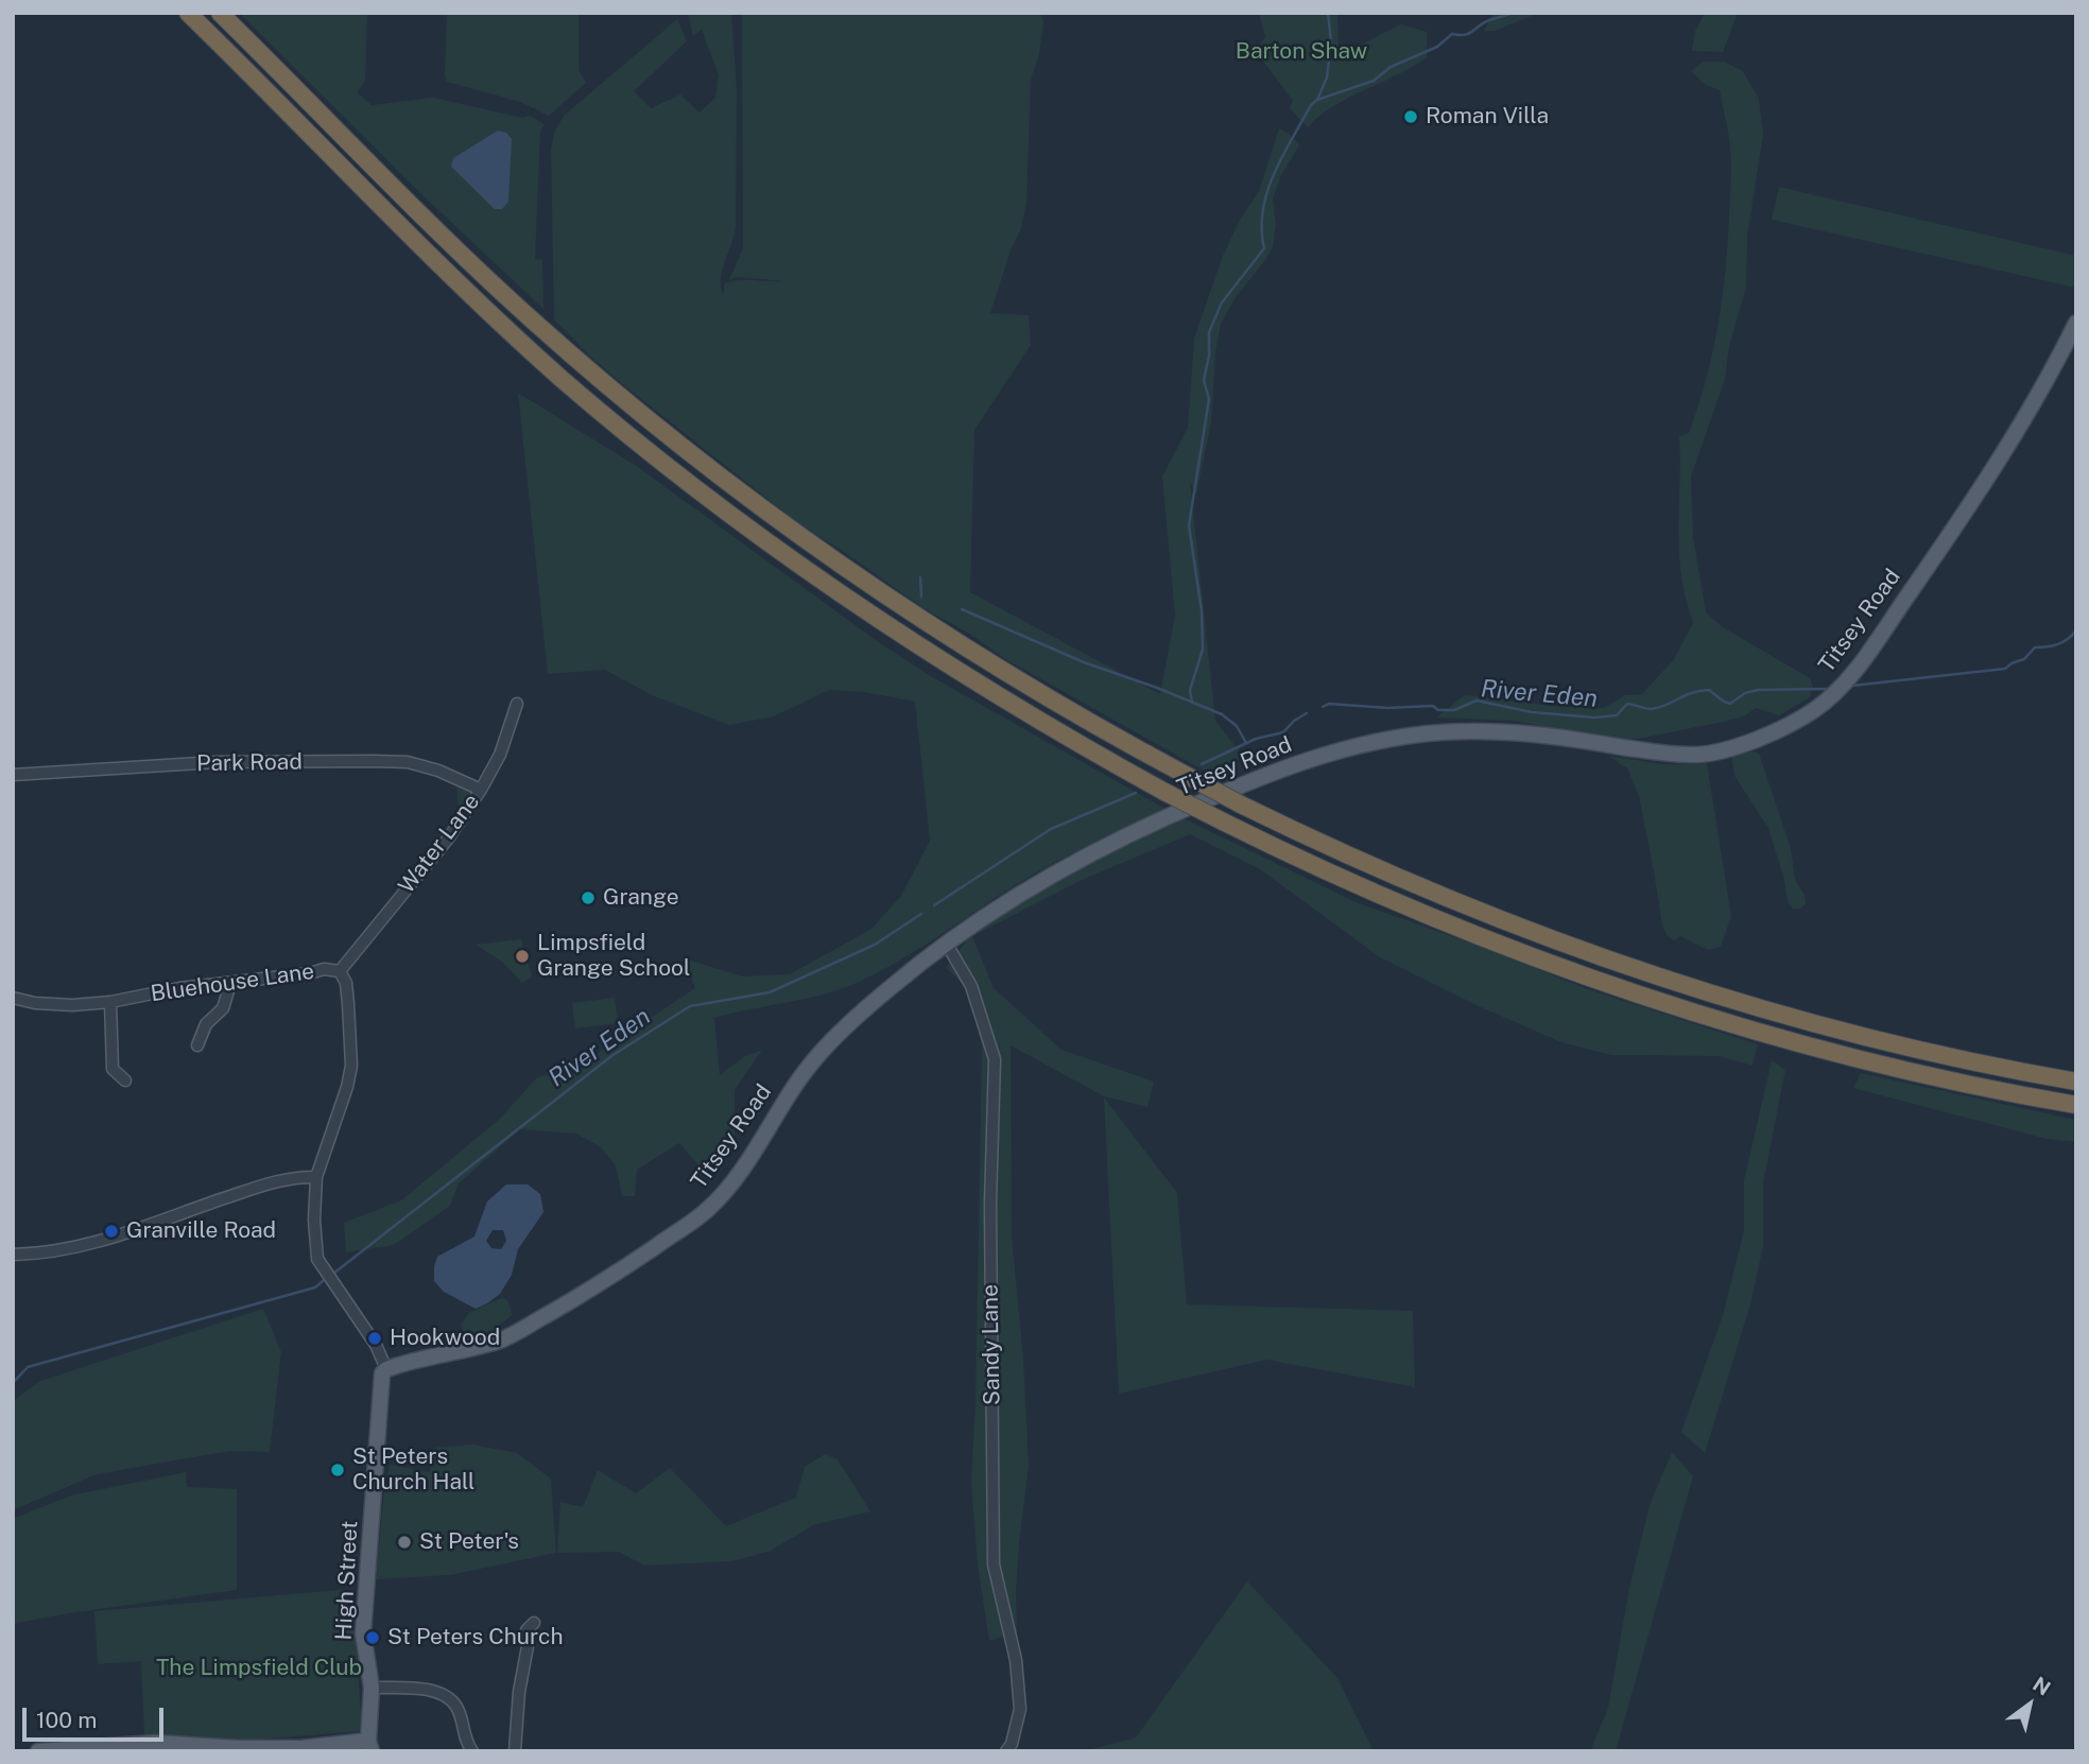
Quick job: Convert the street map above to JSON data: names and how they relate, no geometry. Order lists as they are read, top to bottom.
{
  "streets": {
    "main road": ["Titsey Road", "High Street"],
    "street": [
      "Park Road",
      "Water Lane",
      "Bluehouse Lane",
      "Sandy Lane"
    ]
  },
  "crossings": [
    ["Titsey Road", "Bluehouse Lane"],
    ["Titsey Road", "Sandy Lane"],
    ["Titsey Road", "High Street"],
    ["Park Road", "Water Lane"],
    ["Water Lane", "Bluehouse Lane"],
    ["Bluehouse Lane", "High Street"]
  ],
  "water": ["River Eden"],
  "parks": ["Barton Shaw", "The Limpsfield Club"],
  "places": [
    "Roman Villa",
    "Grange",
    "Limpsfield Grange School",
    "Granville Road",
    "Hookwood",
    "St Peters Church Hall",
    "St Peter's",
    "St Peters Church"
  ],
  "scale_bar": "100 m",
  "north": "top right"
}
